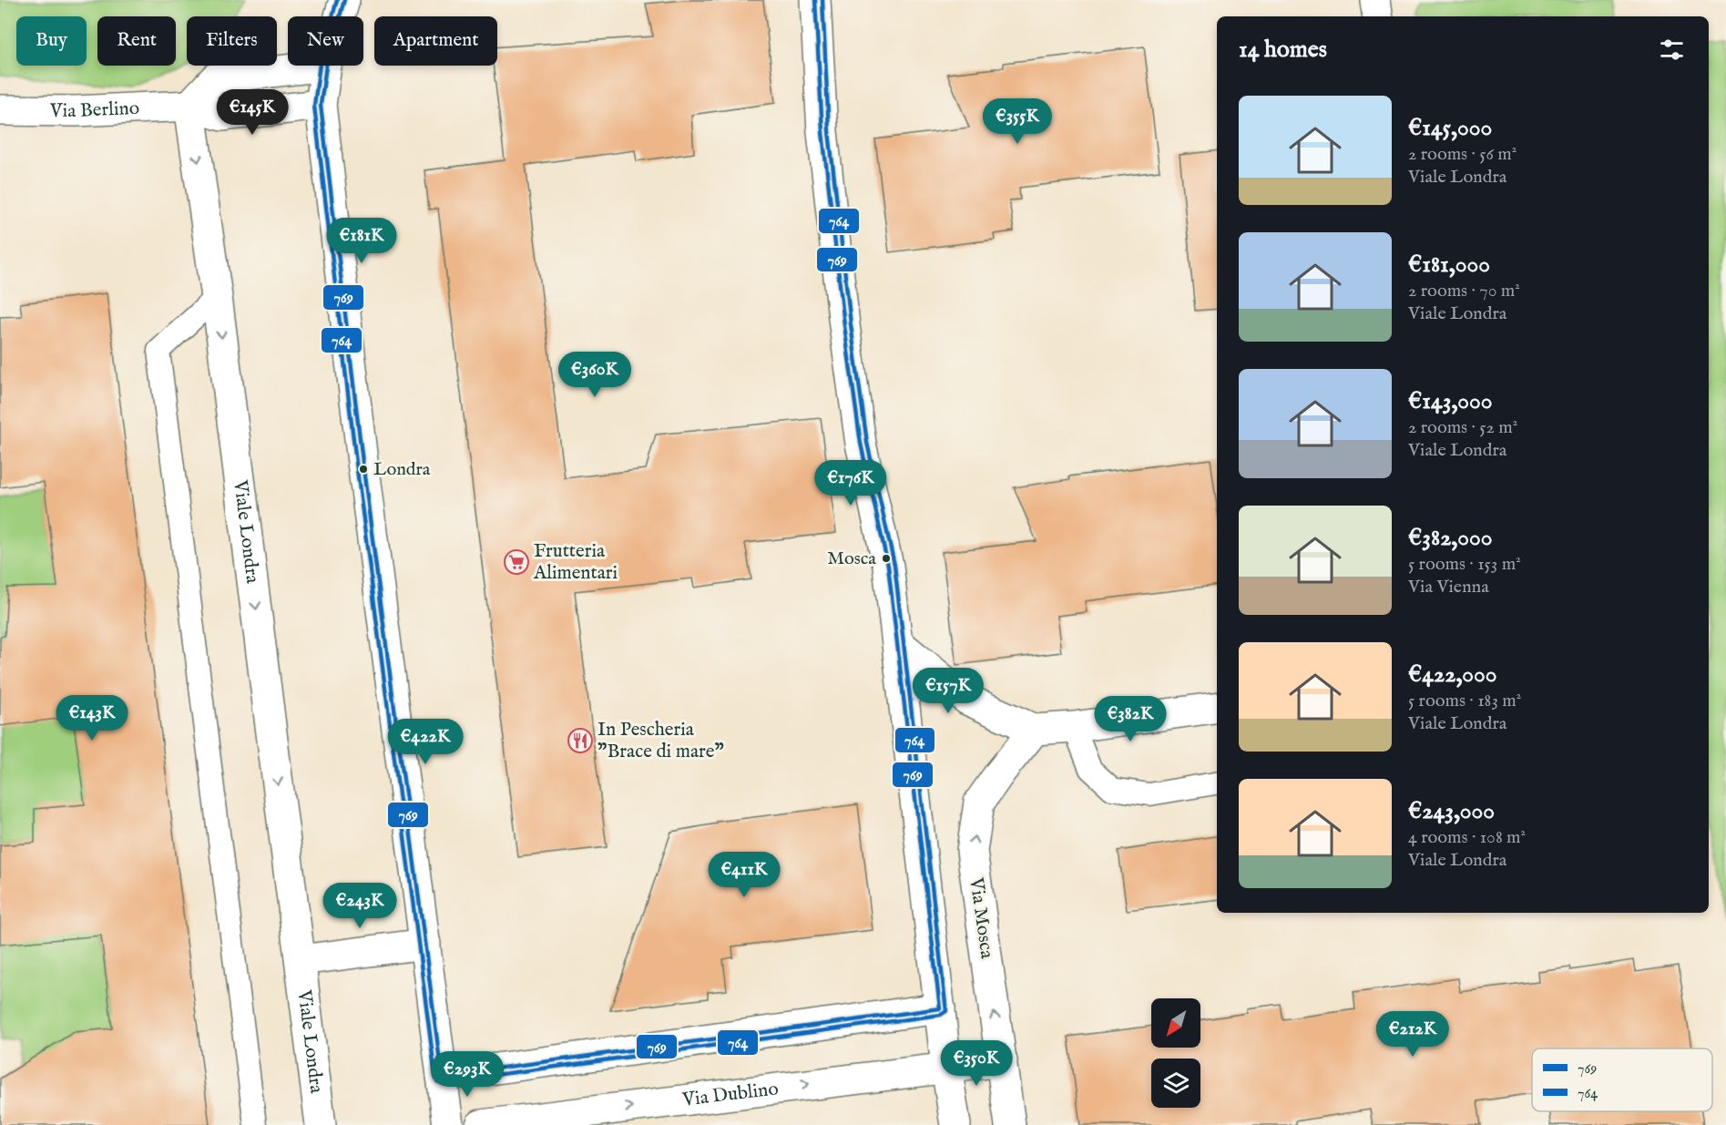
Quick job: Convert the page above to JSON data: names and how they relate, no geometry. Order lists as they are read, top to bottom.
{
  "streets": {
    "street": [
      "Via Berlino",
      "Viale Londra",
      "Via Mosca",
      "Via Dublino"
    ]
  },
  "crossings": [
    ["Via Berlino", "Viale Londra"],
    ["Via Mosca", "Via Dublino"]
  ],
  "places": {
    "other": ["Londra", "Mosca"],
    "supermarket": ["Frutteria Alimentari"],
    "restaurant": ["In Pescheria \"Brace di mare\""]
  },
  "lines": ["transit line 769", "transit line 764"],
  "legend": ["769", "764"],
  "north": "bottom left",
  "page": {
    "chip": [
      "Buy",
      "Rent",
      "Filters",
      "New",
      "Apartment"
    ],
    "heading": "14 homes",
    "list": [
      {
        "name": "€145,000",
        "note": "2 rooms · 56 m² · Viale Londra"
      },
      {
        "name": "€181,000",
        "note": "2 rooms · 70 m² · Viale Londra"
      },
      {
        "name": "€143,000",
        "note": "2 rooms · 52 m² · Viale Londra"
      },
      {
        "name": "€382,000",
        "note": "5 rooms · 153 m² · Via Vienna"
      },
      {
        "name": "€422,000",
        "note": "5 rooms · 183 m² · Viale Londra"
      },
      {
        "name": "€243,000",
        "note": "4 rooms · 108 m² · Viale Londra"
      }
    ],
    "price": [
      "€145K",
      "€355K",
      "€181K",
      "€360K",
      "€176K",
      "€157K",
      "€143K",
      "€382K",
      "€422K",
      "€411K",
      "€243K",
      "€212K",
      "€350K",
      "€293K"
    ]
  }
}
